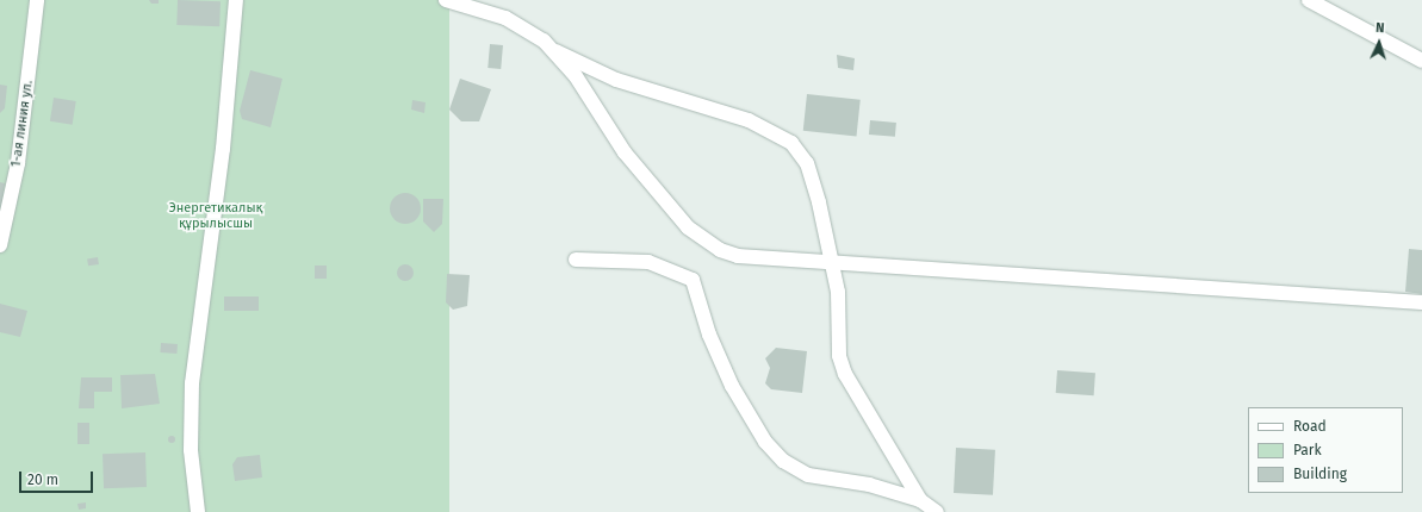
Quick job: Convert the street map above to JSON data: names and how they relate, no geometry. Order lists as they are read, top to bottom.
{
  "streets": {
    "street": ["1-ая линия ул."]
  },
  "parks": ["Энергетикалық құрылысшы"],
  "legend": ["Road", "Park", "Building"],
  "scale_bar": "20 m",
  "north": "top"
}
